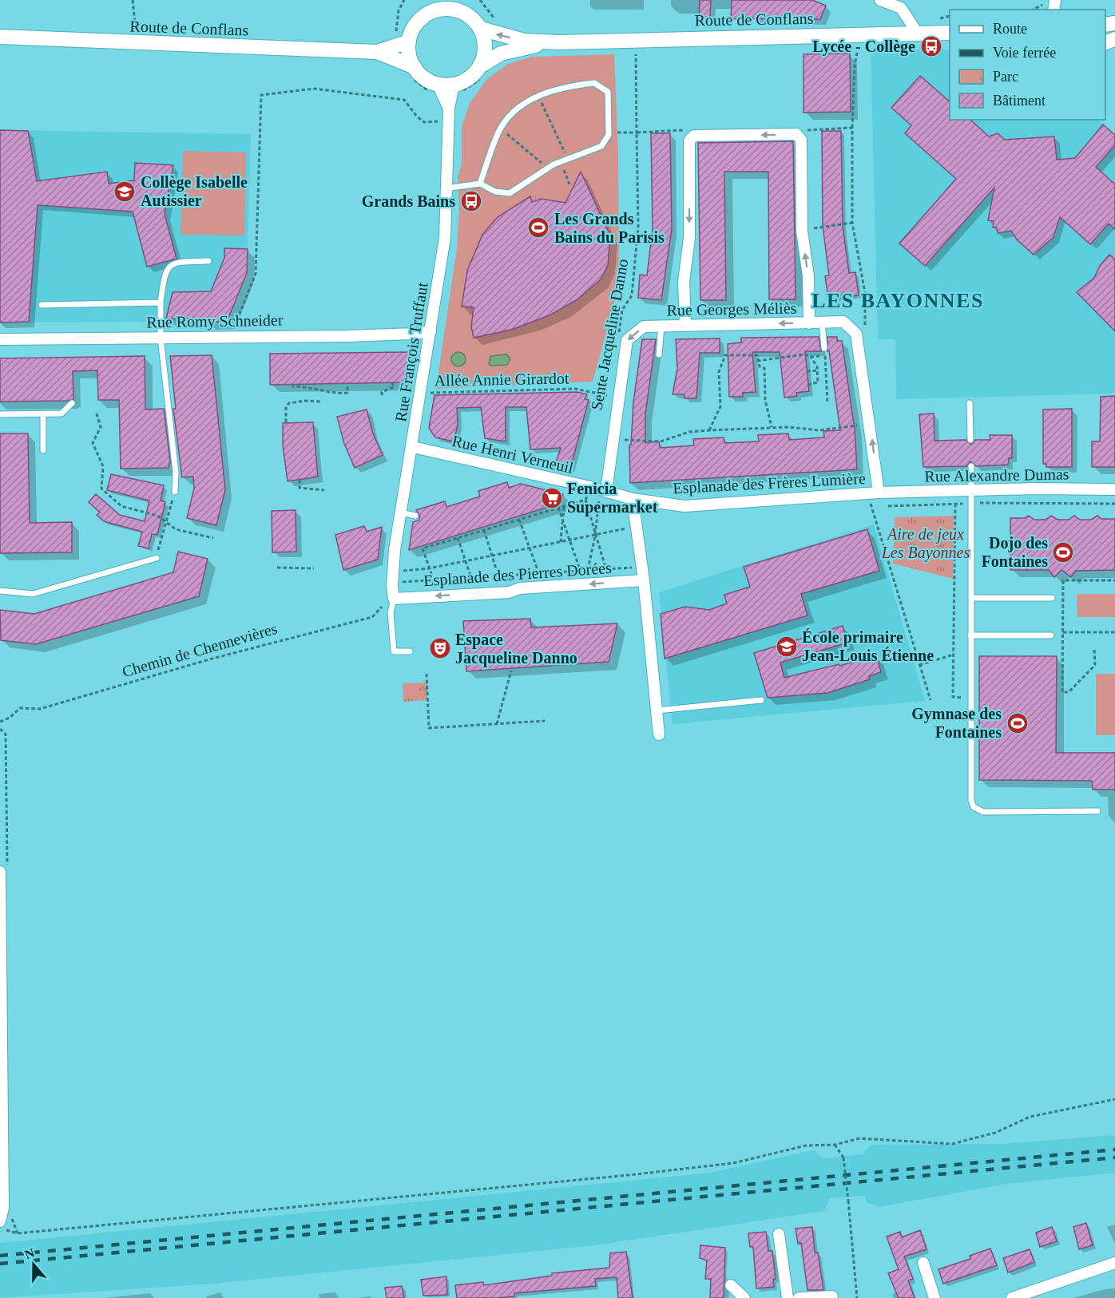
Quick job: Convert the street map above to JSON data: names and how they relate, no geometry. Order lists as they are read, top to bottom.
{
  "streets": {
    "main road": ["Route de Conflans"],
    "street": [
      "Rue Georges Méliès",
      "Rue Romy Schneider",
      "Rue François Truffaut",
      "Rue Henri Verneuil",
      "Rue Alexandre Dumas",
      "Esplanade des Frères Lumière",
      "Esplanade des Pierres Dorées"
    ],
    "path": ["Sente Jacqueline Danno", "Allée Annie Girardot", "Chemin de Chennevières"]
  },
  "crossings": [
    ["Rue Georges Méliès", "Rue Henri Verneuil"],
    ["Rue Georges Méliès", "Esplanade des Frères Lumière"],
    ["Rue Romy Schneider", "Rue François Truffaut"],
    ["Sente Jacqueline Danno", "Allée Annie Girardot"],
    ["Rue François Truffaut", "Allée Annie Girardot"],
    ["Rue François Truffaut", "Rue Henri Verneuil"],
    ["Rue François Truffaut", "Esplanade des Pierres Dorées"],
    ["Rue François Truffaut", "Chemin de Chennevières"],
    ["Rue Henri Verneuil", "Esplanade des Frères Lumière"],
    ["Rue Alexandre Dumas", "Esplanade des Frères Lumière"],
    ["Esplanade des Pierres Dorées", "Chemin de Chennevières"]
  ],
  "one_way": ["Esplanade des Pierres Dorées"],
  "districts": ["LES BAYONNES"],
  "parks": ["Aire de jeux Les Bayonnes"],
  "places": {
    "bus stop": ["Lycée - Collège", "Grands Bains"],
    "school or university": ["Collège Isabelle Autissier", "École primaire Jean-Louis Étienne"],
    "sports": ["Les Grands Bains du Parisis", "Dojo des Fontaines", "Gymnase des Fontaines"],
    "supermarket": ["Fenicia Supermarket"],
    "theatre": ["Espace Jacqueline Danno"]
  },
  "legend": [
    "Route",
    "Voie ferrée",
    "Parc",
    "Bâtiment"
  ],
  "north": "top"
}
